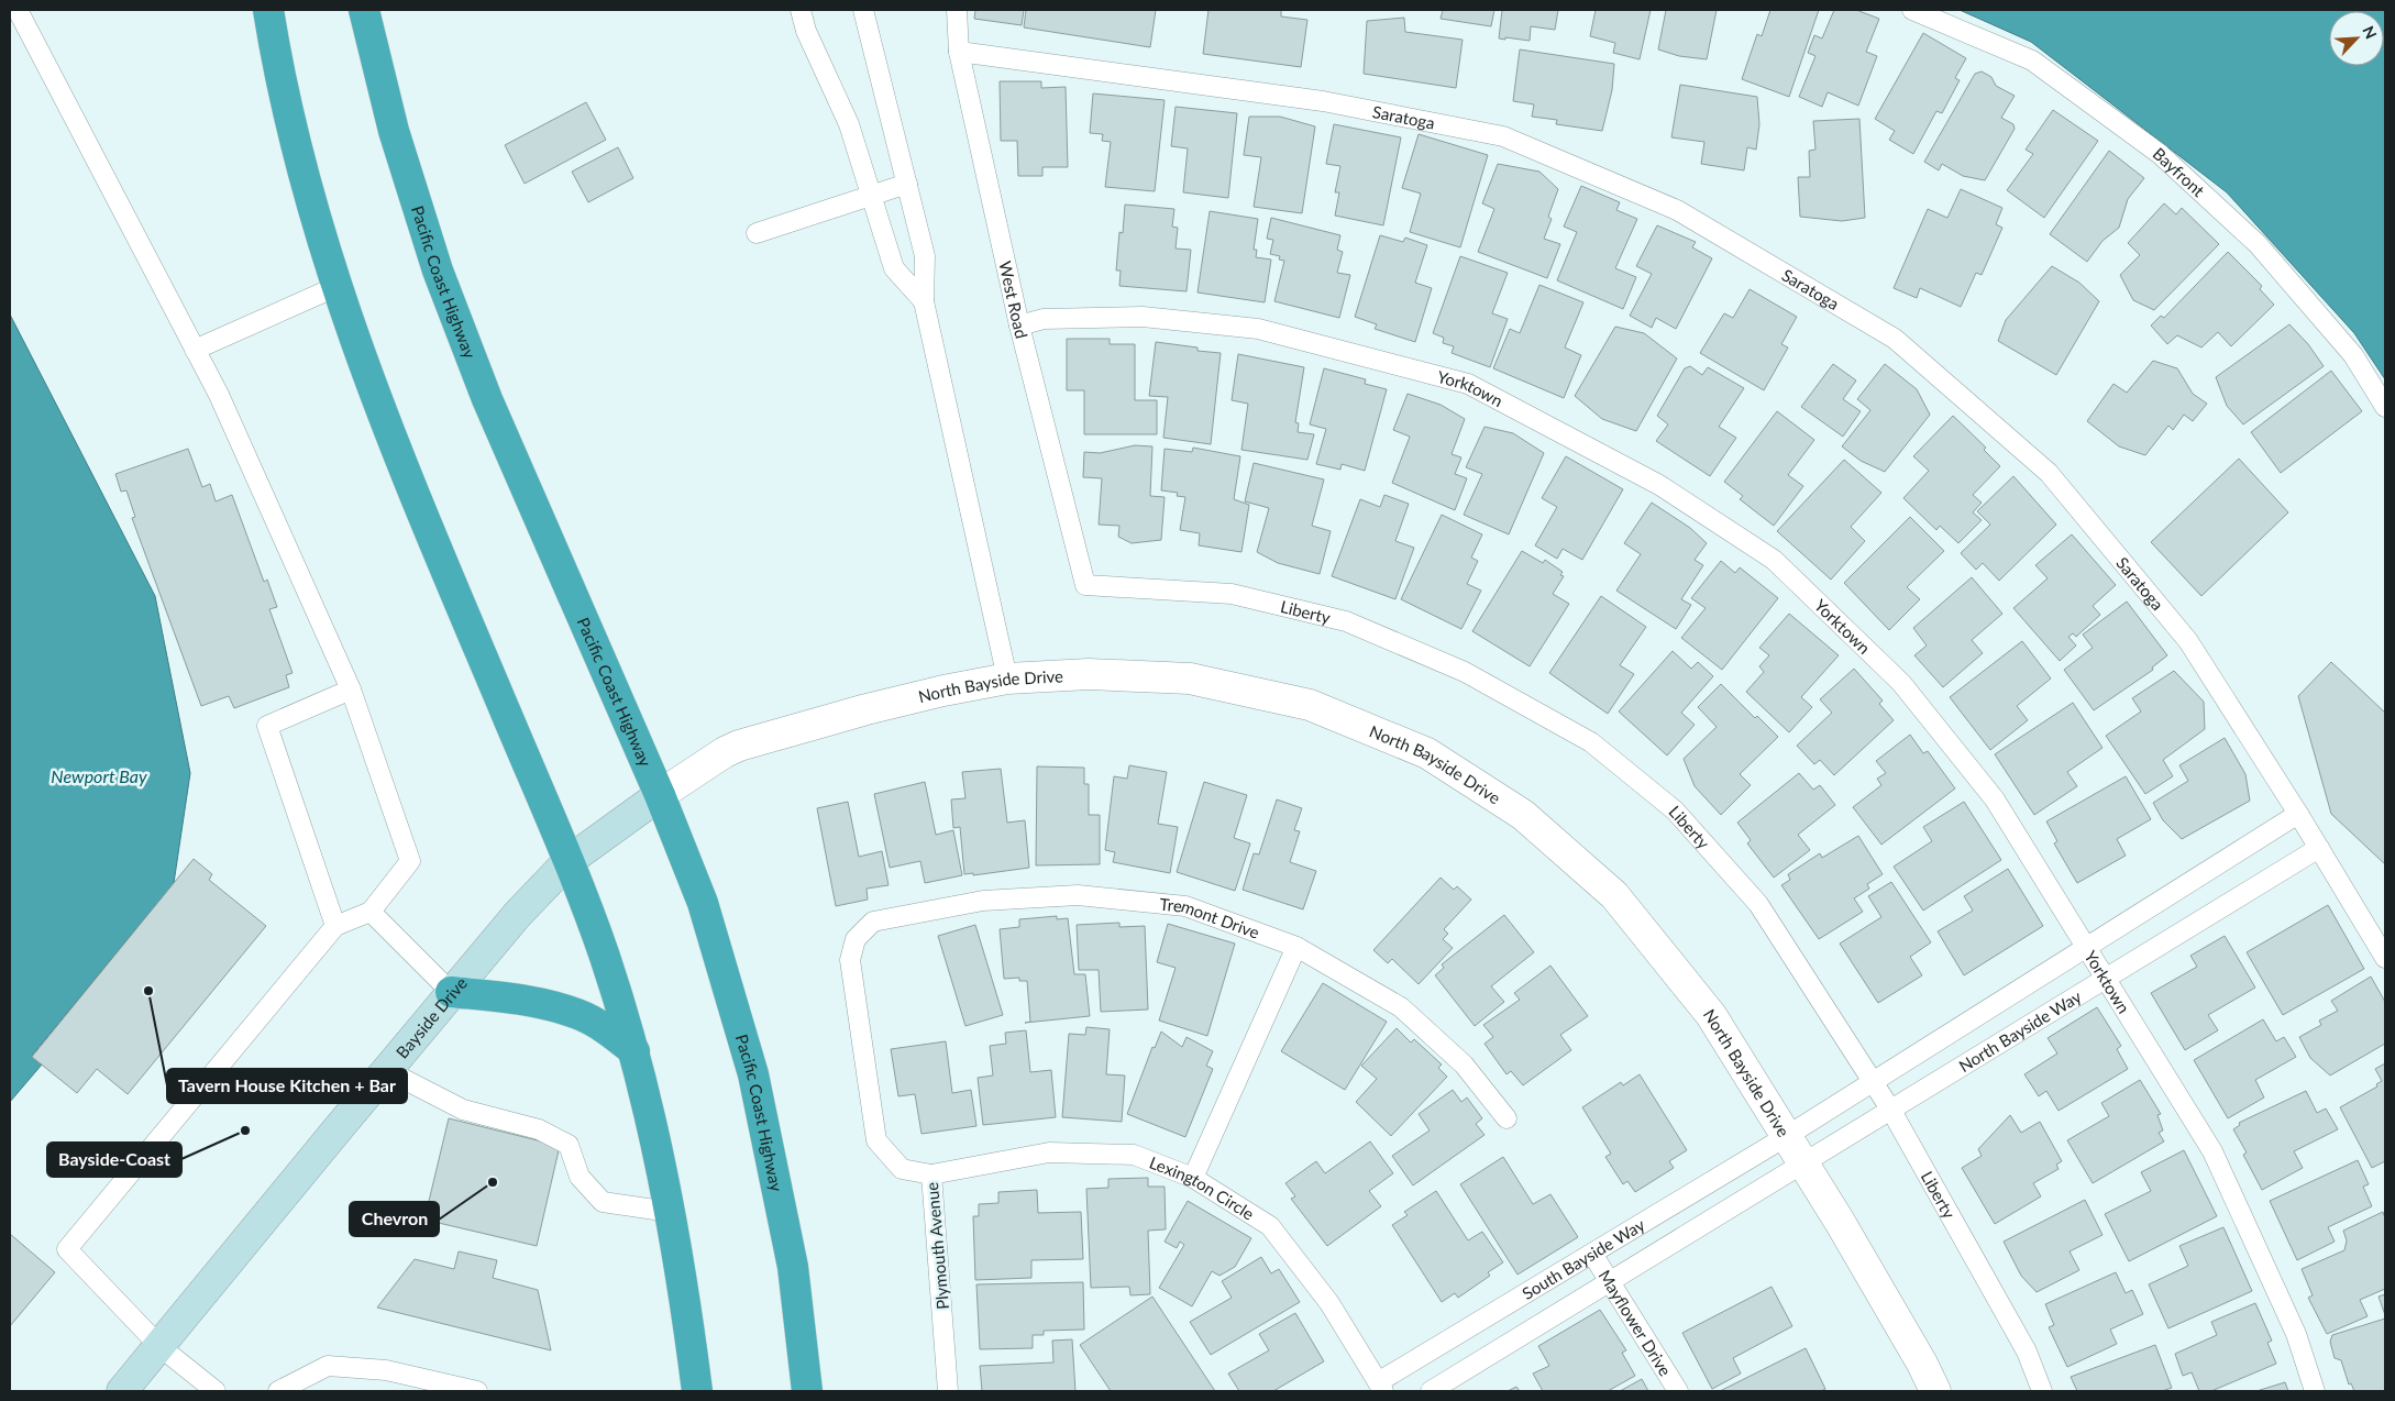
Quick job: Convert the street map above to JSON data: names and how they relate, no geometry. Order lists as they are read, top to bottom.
{
  "streets": {
    "highway": ["Pacific Coast Highway"],
    "main road": ["Bayside Drive"],
    "street": ["North Bayside Drive"],
    "lane": [
      "Saratoga",
      "Bayfront",
      "West Road",
      "Yorktown",
      "Liberty",
      "Tremont Drive",
      "North Bayside Way",
      "Lexington Circle",
      "Plymouth Avenue",
      "South Bayside Way",
      "Mayflower Drive"
    ]
  },
  "crossings": [
    ["Saratoga", "West Road"],
    ["Saratoga", "North Bayside Way"],
    ["Pacific Coast Highway", "North Bayside Drive"],
    ["Pacific Coast Highway", "Bayside Drive"],
    ["West Road", "Yorktown"],
    ["West Road", "Liberty"],
    ["Yorktown", "North Bayside Way"],
    ["Liberty", "North Bayside Way"],
    ["North Bayside Drive", "Bayside Drive"],
    ["North Bayside Drive", "North Bayside Way"],
    ["North Bayside Drive", "South Bayside Way"],
    ["Tremont Drive", "Plymouth Avenue"],
    ["North Bayside Way", "South Bayside Way"],
    ["Lexington Circle", "Plymouth Avenue"],
    ["Lexington Circle", "South Bayside Way"],
    ["South Bayside Way", "Mayflower Drive"]
  ],
  "water": ["Newport Bay"],
  "places": ["Tavern House Kitchen + Bar", "Bayside-Coast", "Chevron"],
  "north": "top right"
}
